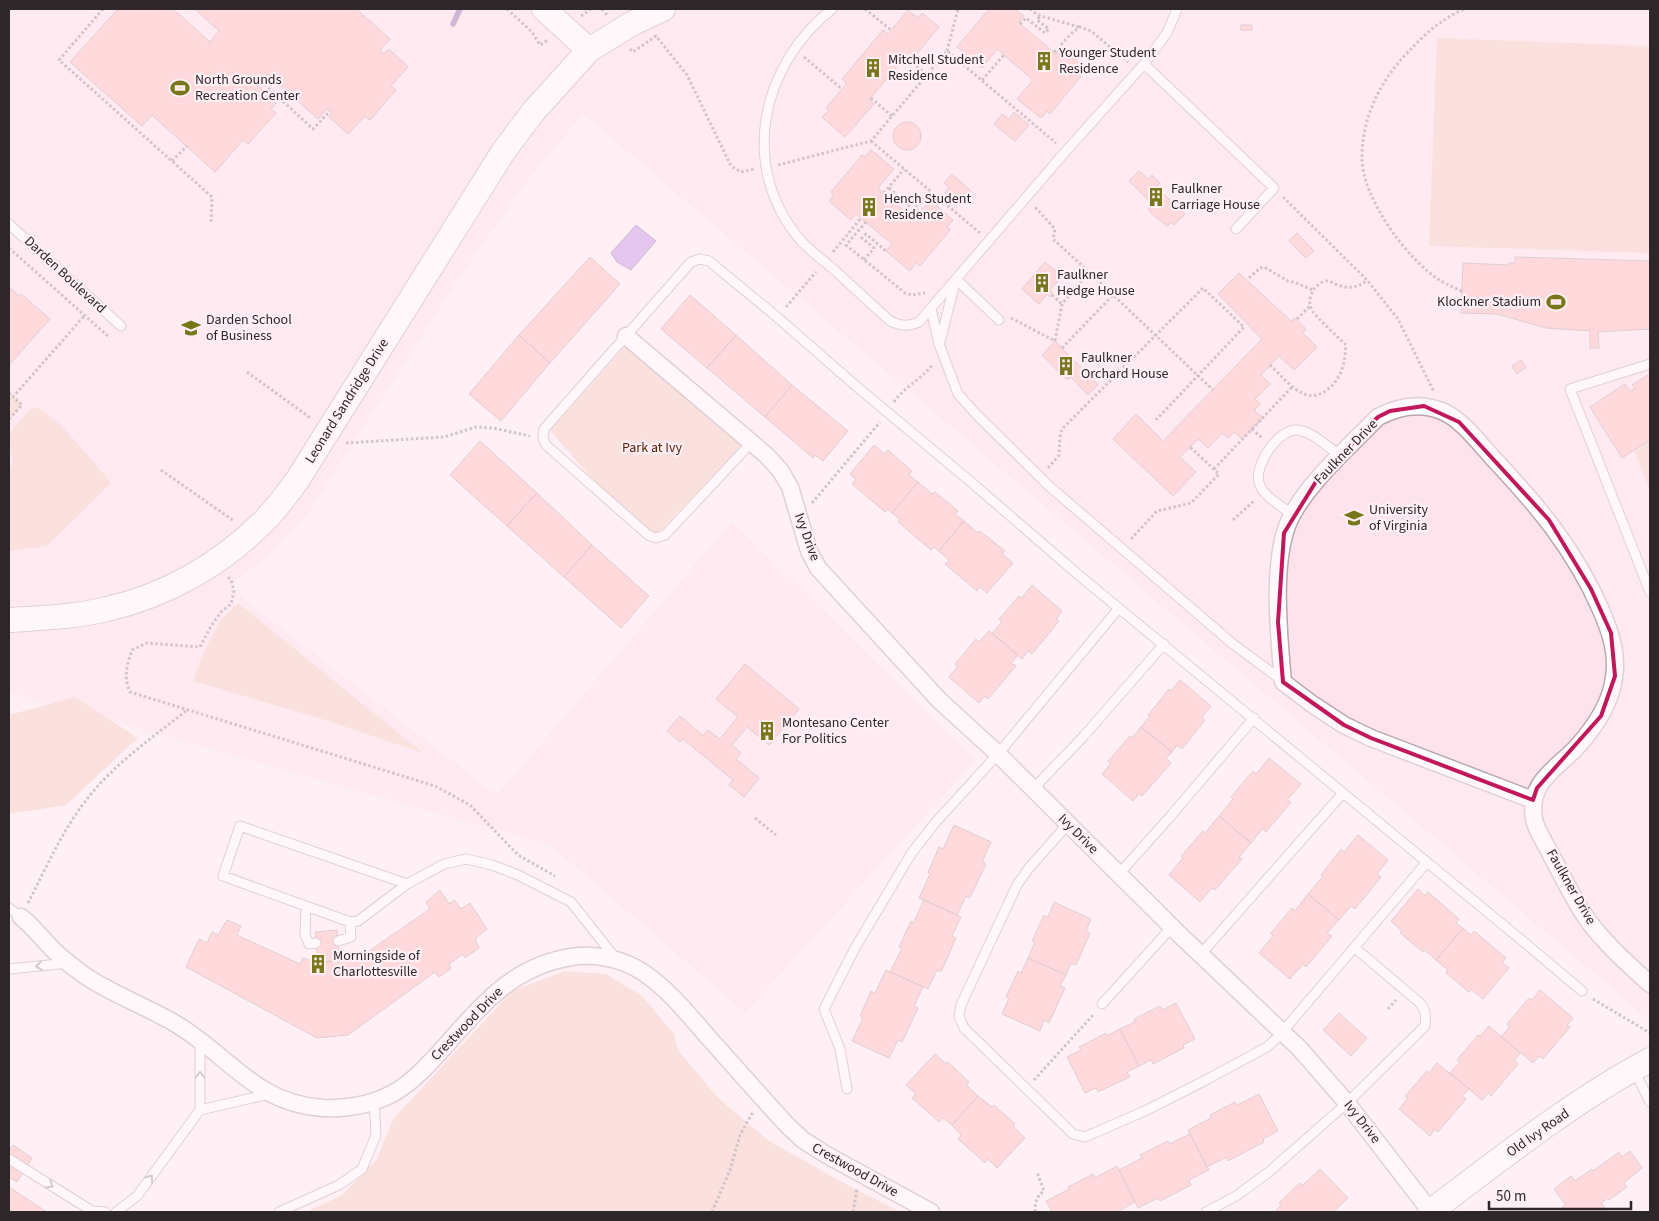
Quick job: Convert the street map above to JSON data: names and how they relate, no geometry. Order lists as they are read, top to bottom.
{
  "streets": {
    "street": [
      "Leonard Sandridge Drive",
      "Faulkner Drive",
      "Ivy Drive",
      "Crestwood Drive",
      "Old Ivy Road"
    ],
    "lane": ["Darden Boulevard"]
  },
  "crossings": [
    ["Ivy Drive", "Old Ivy Road"]
  ],
  "parks": ["Park at Ivy"],
  "places": {
    "building": [
      "Younger Student Residence",
      "Mitchell Student Residence",
      "Faulkner Carriage House",
      "Hench Student Residence",
      "Faulkner Hedge House",
      "Faulkner Orchard House",
      "Montesano Center For Politics",
      "Morningside of Charlottesville"
    ],
    "sports": ["North Grounds Recreation Center", "Klockner Stadium"],
    "school or university": ["Darden School of Business", "University of Virginia"]
  },
  "scale_bar": "50 m"
}
